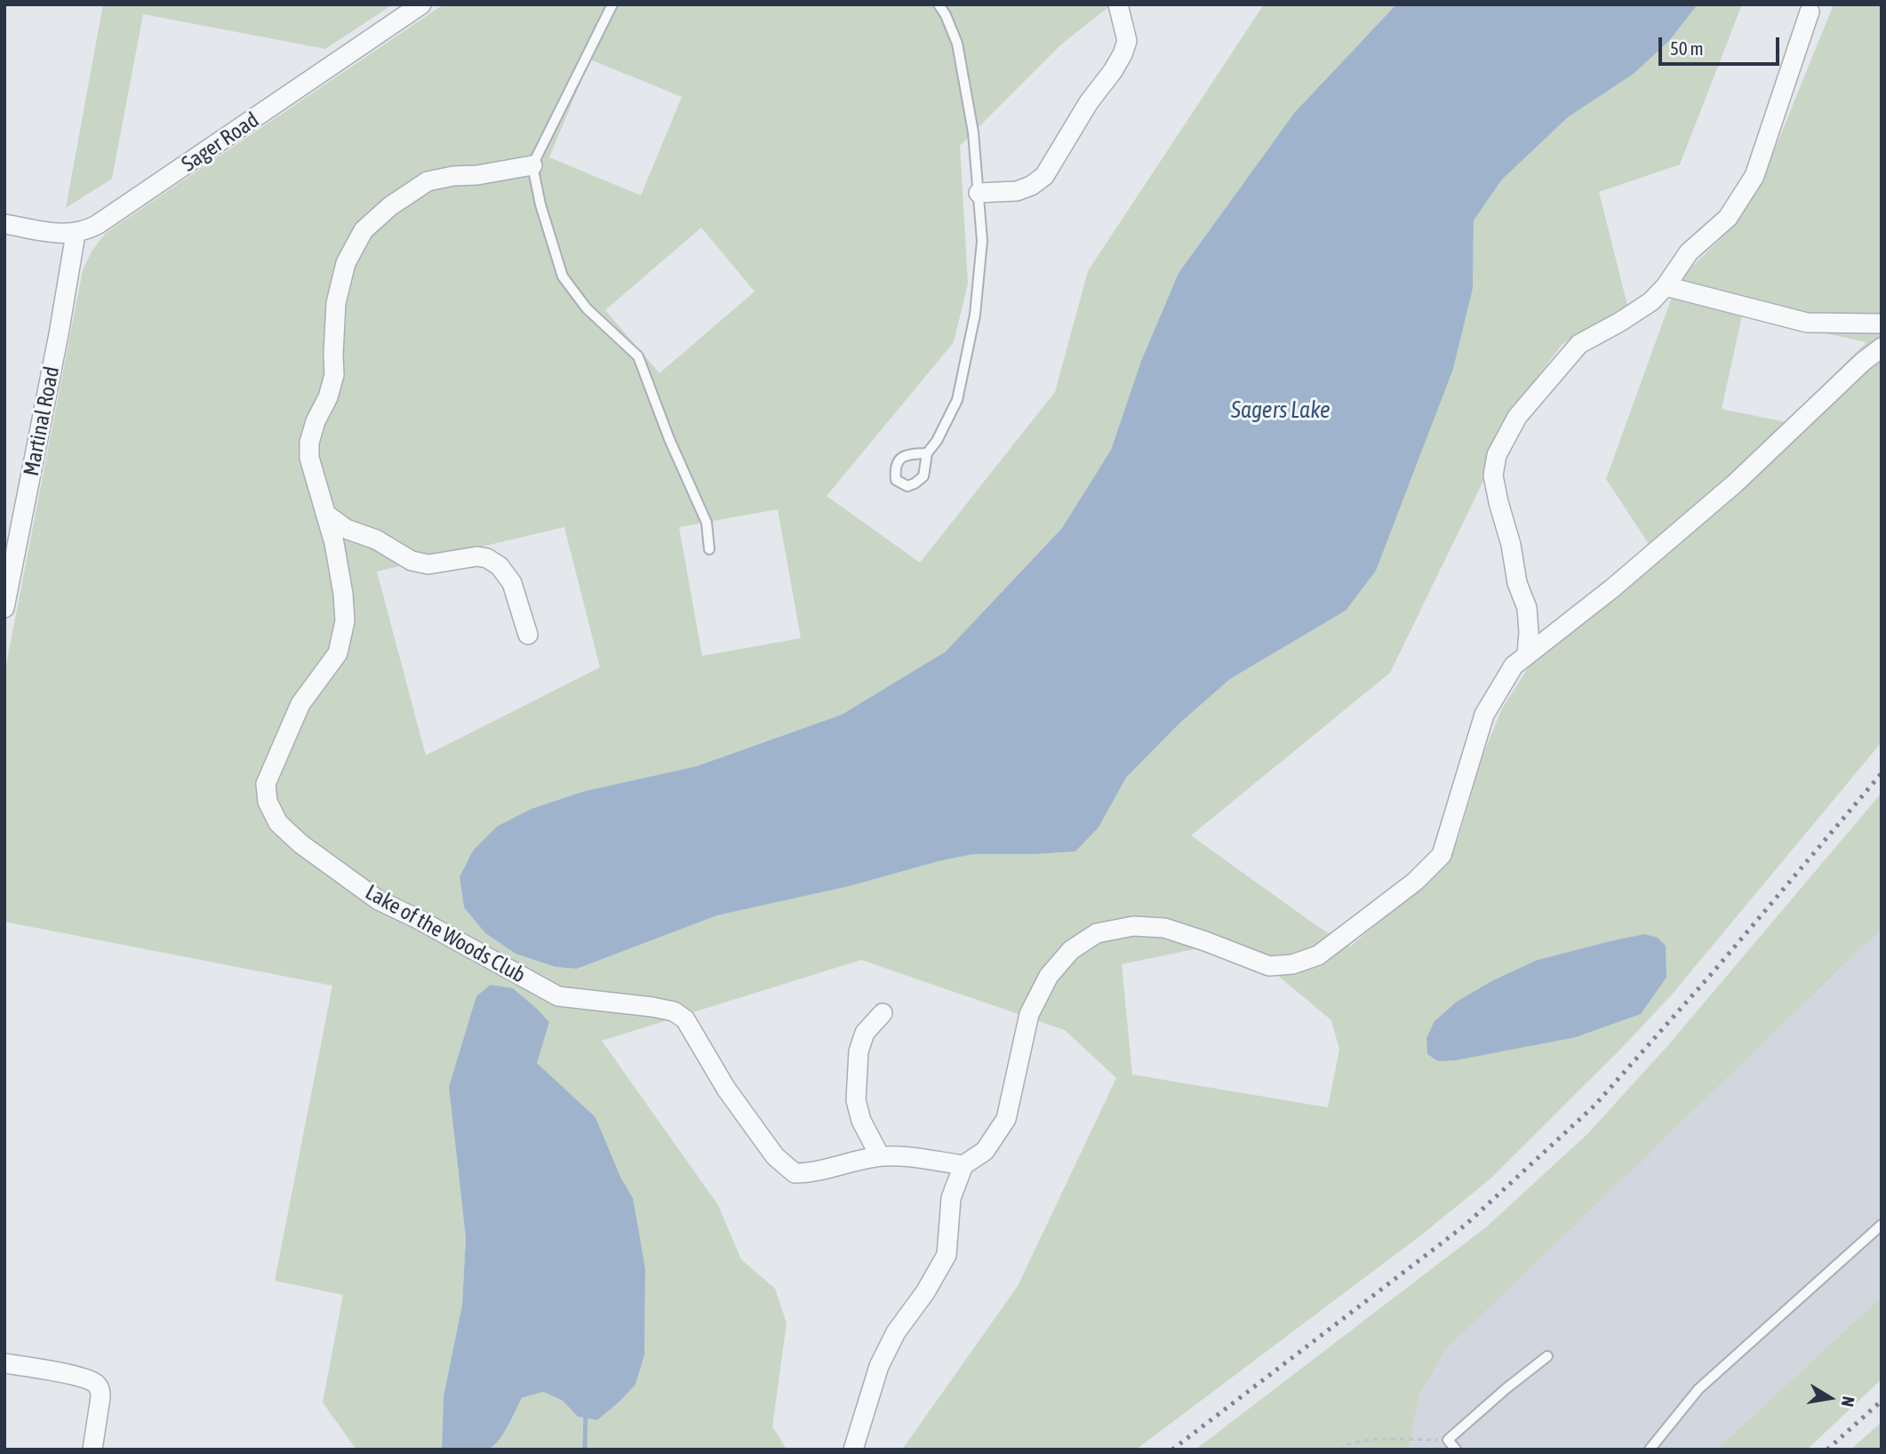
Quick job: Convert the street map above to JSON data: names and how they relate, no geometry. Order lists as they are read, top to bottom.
{
  "streets": {
    "street": ["Sager Road", "Martinal Road", "Lake of the Woods Club"]
  },
  "crossings": [
    ["Sager Road", "Martinal Road"]
  ],
  "water": ["Sagers Lake"],
  "scale_bar": "50 m",
  "north": "right"
}
